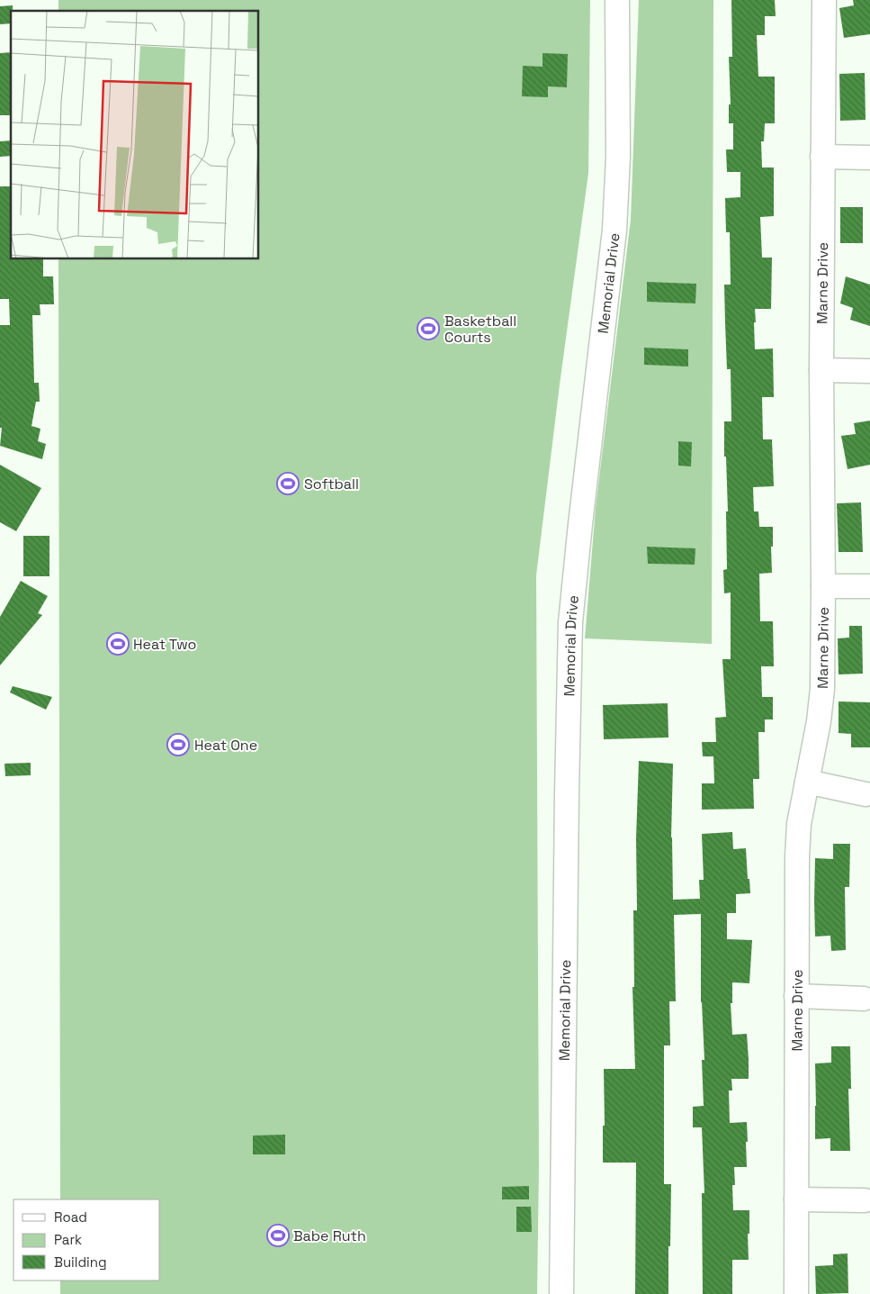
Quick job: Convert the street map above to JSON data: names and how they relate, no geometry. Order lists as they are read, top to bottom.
{
  "streets": {
    "street": ["Memorial Drive", "Marne Drive"]
  },
  "places": {
    "sports": [
      "Basketball Courts",
      "Softball",
      "Heat Two",
      "Heat One",
      "Babe Ruth"
    ]
  },
  "legend": ["Road", "Park", "Building"]
}
